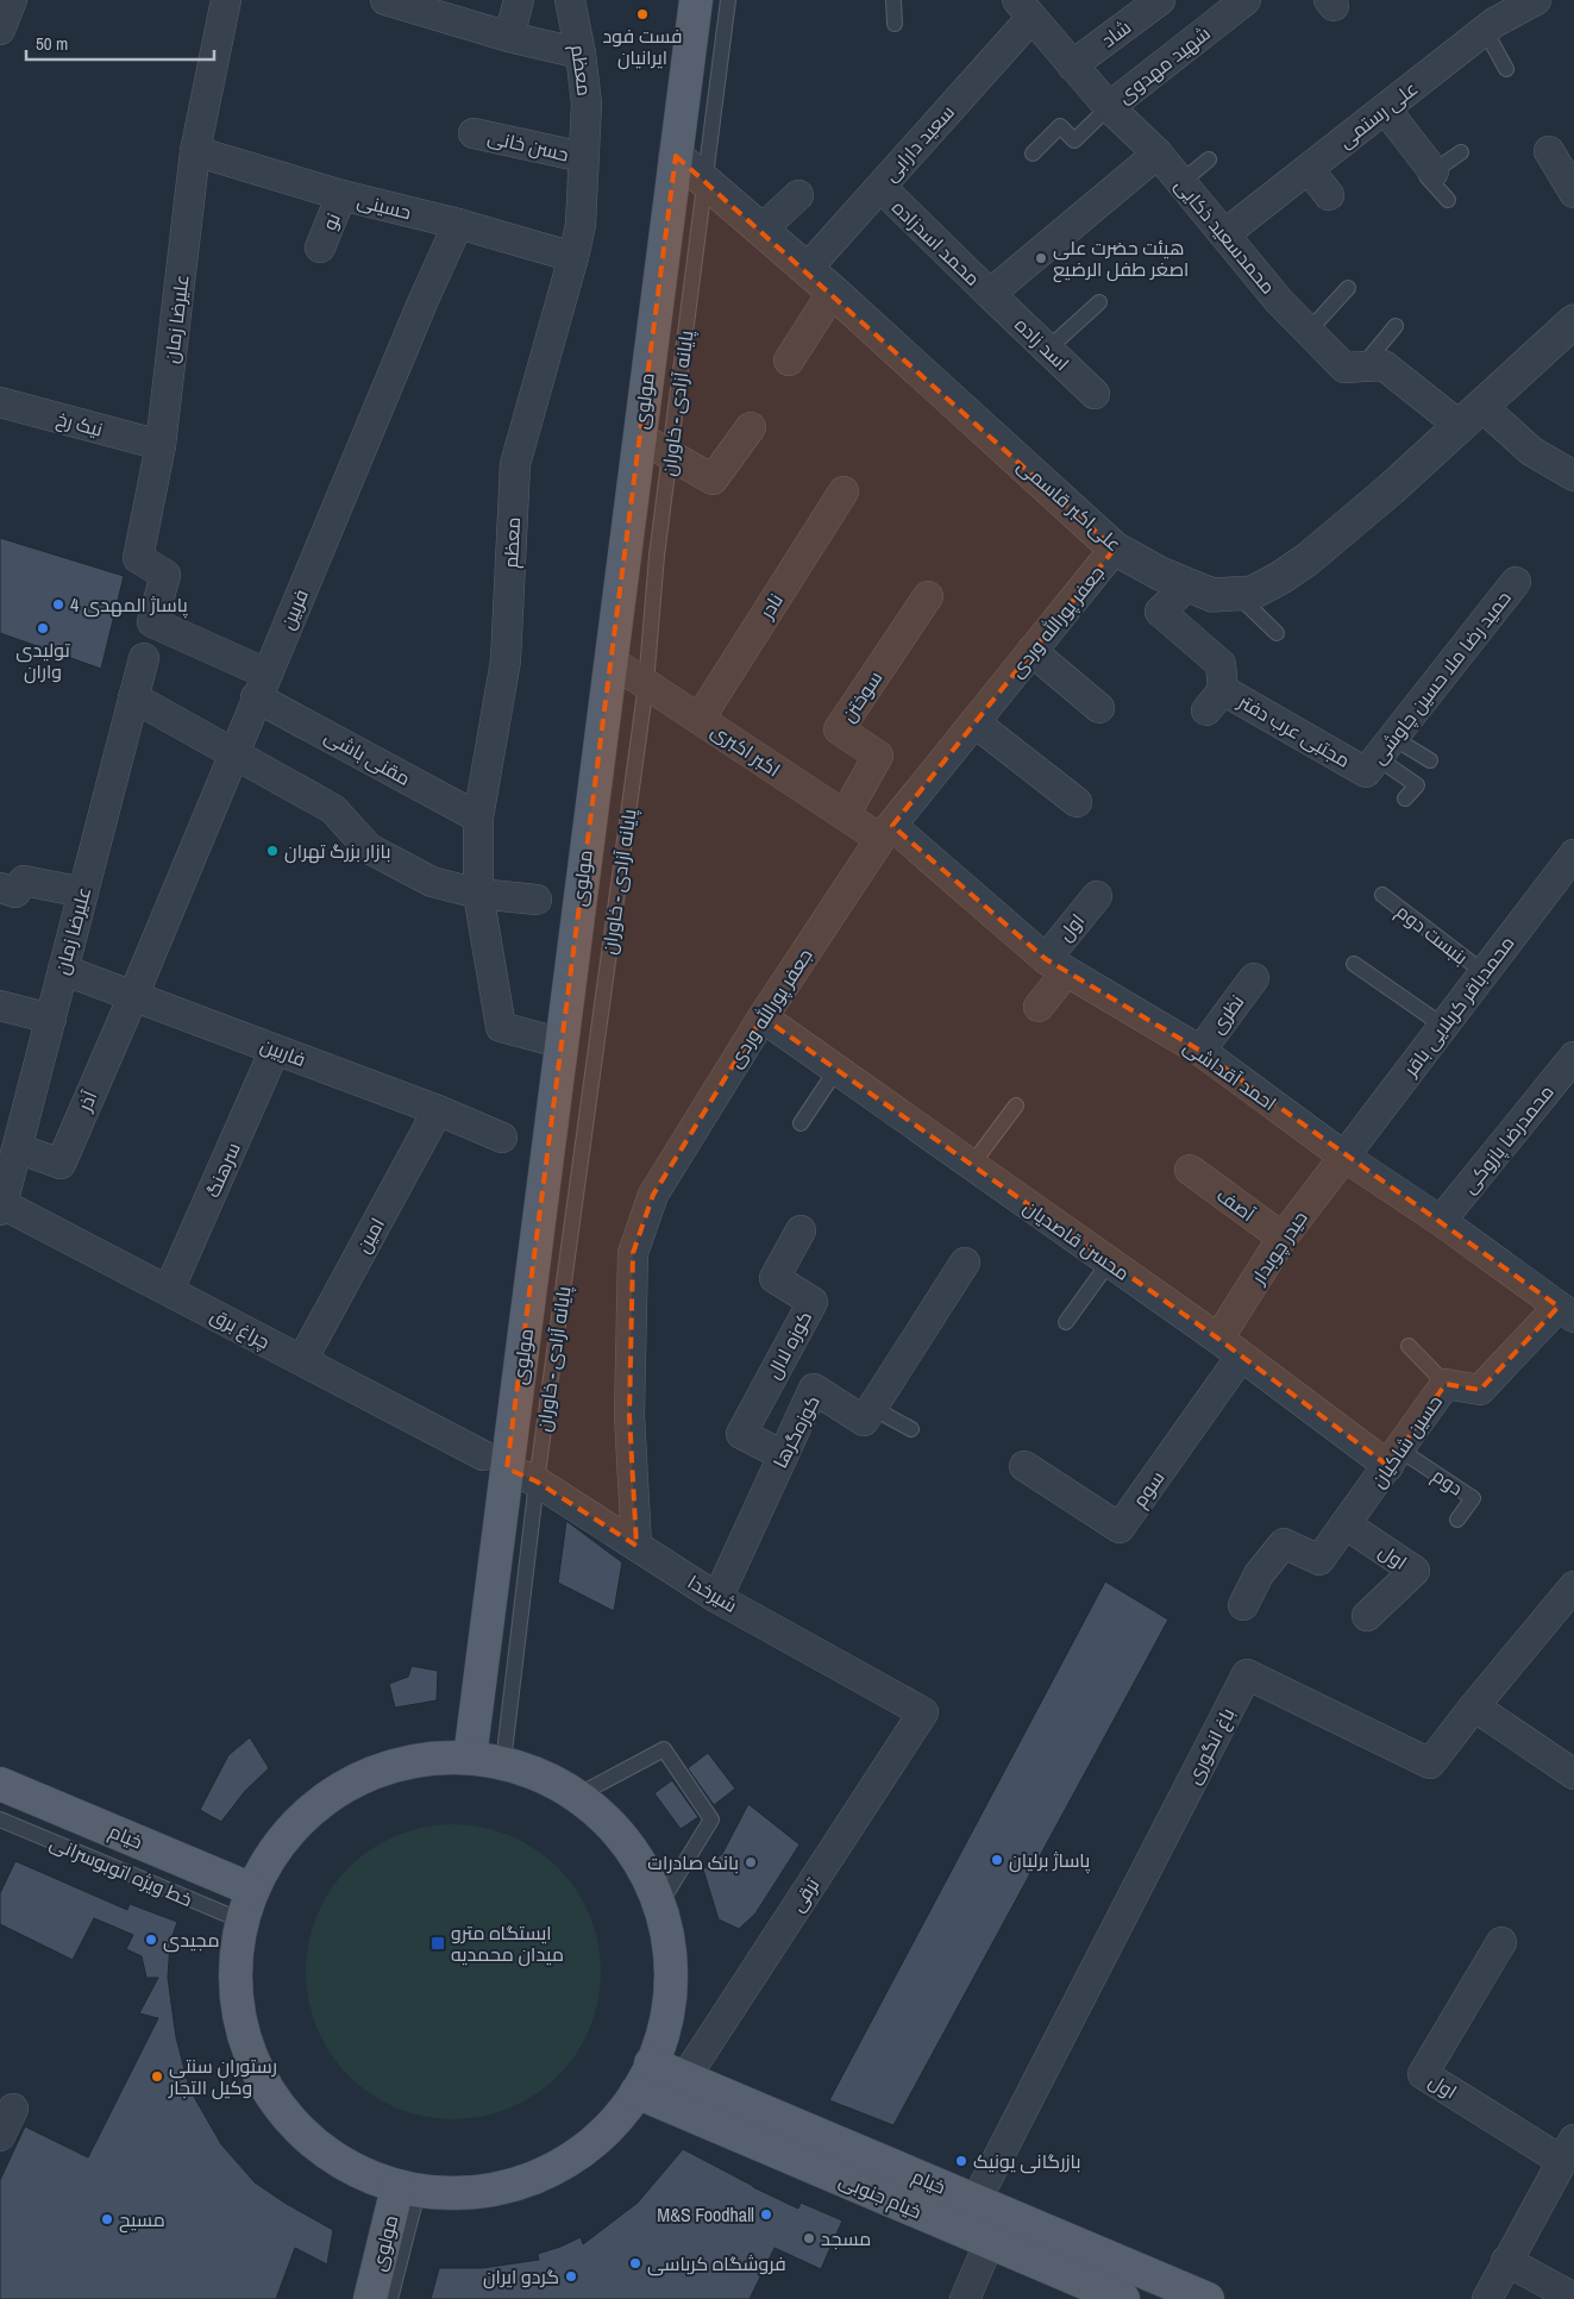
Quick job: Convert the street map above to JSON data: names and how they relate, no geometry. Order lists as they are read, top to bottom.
{
  "streets": {
    "main road": ["مولوی", "خیام", "خیام جنوبی"],
    "street": [
      "شاد",
      "شهید مهدوی",
      "معظم",
      "علی رستمی",
      "سعید دارابی",
      "حسن خانی",
      "حسینی",
      "نو",
      "محمدسعید ذکایی",
      "محمد اسدزاده",
      "علیرضا زمان",
      "اسد زاده",
      "نیک رخ",
      "علی‌اکبر قاسمی",
      "نادر",
      "فربین",
      "جعفر پورالله وردی",
      "حمید رضا ملا حسین چاوشی",
      "سوختن",
      "مجتبی عرب دفتر",
      "اکبر اکبری",
      "مقنی باشی",
      "اول",
      "محمدباقر کربلایی باقر",
      "نظری",
      "فاربین",
      "احمد آقداشی",
      "آذر",
      "محمدرضا پازوکی",
      "سرهنگ",
      "آصف",
      "امین",
      "محسن قاصدیان",
      "حیدر چوبدار",
      "چراغ برق",
      "کوزه لاال",
      "کوزه‌گرها",
      "حسین شاکیان",
      "سوم",
      "شیرخدا",
      "باغ انگوری",
      "ترقی"
    ],
    "lane": [
      "پایانه آزادی - خاوران",
      "بنبست دوم",
      "دوم",
      "خط ویژه اتوبوسرانی"
    ]
  },
  "crossings": [
    ["شاد", "محمدسعید ذکایی"],
    ["شهید مهدوی", "محمدسعید ذکایی"],
    ["معظم", "حسن خانی"],
    ["معظم", "حسینی"],
    ["معظم", "مولوی"],
    ["معظم", "مقنی باشی"],
    ["علی رستمی", "محمدسعید ذکایی"],
    ["سعید دارابی", "محمدسعید ذکایی"],
    ["سعید دارابی", "محمد اسدزاده"],
    ["سعید دارابی", "علی‌اکبر قاسمی"],
    ["حسینی", "نو"],
    ["حسینی", "علیرضا زمان"],
    ["حسینی", "فربین"],
    ["محمدسعید ذکایی", "محمد اسدزاده"],
    ["محمدسعید ذکایی", "علی‌اکبر قاسمی"],
    ["محمد اسدزاده", "اسد زاده"],
    ["علیرضا زمان", "نیک رخ"],
    ["علیرضا زمان", "مقنی باشی"],
    ["علیرضا زمان", "فاربین"],
    ["علیرضا زمان", "آذر"],
    ["علیرضا زمان", "چراغ برق"],
    ["مولوی", "علی‌اکبر قاسمی"],
    ["مولوی", "اکبر اکبری"],
    ["مولوی", "چراغ برق"],
    ["مولوی", "شیرخدا"],
    ["پایانه آزادی - خاوران", "علی‌اکبر قاسمی"],
    ["پایانه آزادی - خاوران", "اکبر اکبری"],
    ["پایانه آزادی - خاوران", "شیرخدا"],
    ["علی‌اکبر قاسمی", "جعفر پورالله وردی"],
    ["علی‌اکبر قاسمی", "مجتبی عرب دفتر"],
    ["نادر", "اکبر اکبری"],
    ["فربین", "مقنی باشی"],
    ["فربین", "فاربین"],
    ["فربین", "آذر"],
    ["جعفر پورالله وردی", "اکبر اکبری"],
    ["جعفر پورالله وردی", "احمد آقداشی"],
    ["جعفر پورالله وردی", "محسن قاصدیان"],
    ["جعفر پورالله وردی", "شیرخدا"],
    ["حمید رضا ملا حسین چاوشی", "مجتبی عرب دفتر"],
    ["سوختن", "اکبر اکبری"],
    ["اکبر اکبری", "احمد آقداشی"],
    ["اول", "احمد آقداشی"],
    ["اول", "حسین شاکیان"],
    ["بنبست دوم", "محمدباقر کربلایی باقر"],
    ["محمدباقر کربلایی باقر", "احمد آقداشی"],
    ["محمدباقر کربلایی باقر", "حیدر چوبدار"],
    ["نظری", "احمد آقداشی"],
    ["فاربین", "آذر"],
    ["فاربین", "سرهنگ"],
    ["فاربین", "امین"],
    ["احمد آقداشی", "محمدرضا پازوکی"],
    ["احمد آقداشی", "حیدر چوبدار"],
    ["احمد آقداشی", "حسین شاکیان"],
    ["سرهنگ", "چراغ برق"],
    ["آصف", "حیدر چوبدار"],
    ["امین", "چراغ برق"],
    ["محسن قاصدیان", "حیدر چوبدار"],
    ["محسن قاصدیان", "حسین شاکیان"],
    ["محسن قاصدیان", "دوم"],
    ["محسن قاصدیان", "سوم"],
    ["چراغ برق", "شیرخدا"],
    ["کوزه لاال", "کوزه‌گرها"],
    ["کوزه‌گرها", "شیرخدا"],
    ["حسین شاکیان", "دوم"],
    ["شیرخدا", "ترقی"],
    ["باغ انگوری", "خیام"],
    ["خیام", "ترقی"]
  ],
  "places": {
    "other": [
      "فست فود ایرانیان",
      "هیئت حضرت علی اصغر طفل الرضیع",
      "پاساژ المهدی 4",
      "تولیدی واران",
      "بازار بزرگ تهران",
      "پاساژ برلیان",
      "بانک صادرات",
      "مجیدی",
      "رستوران سنتی وکیل التجار",
      "بازرگانی یونیک",
      "M&S Foodhall",
      "مسیح",
      "مسجد",
      "فروشگاه کرباسی",
      "گردو ایران"
    ],
    "transit": ["ایستگاه مترو میدان محمدیه"]
  },
  "scale_bar": "50 m"
}
